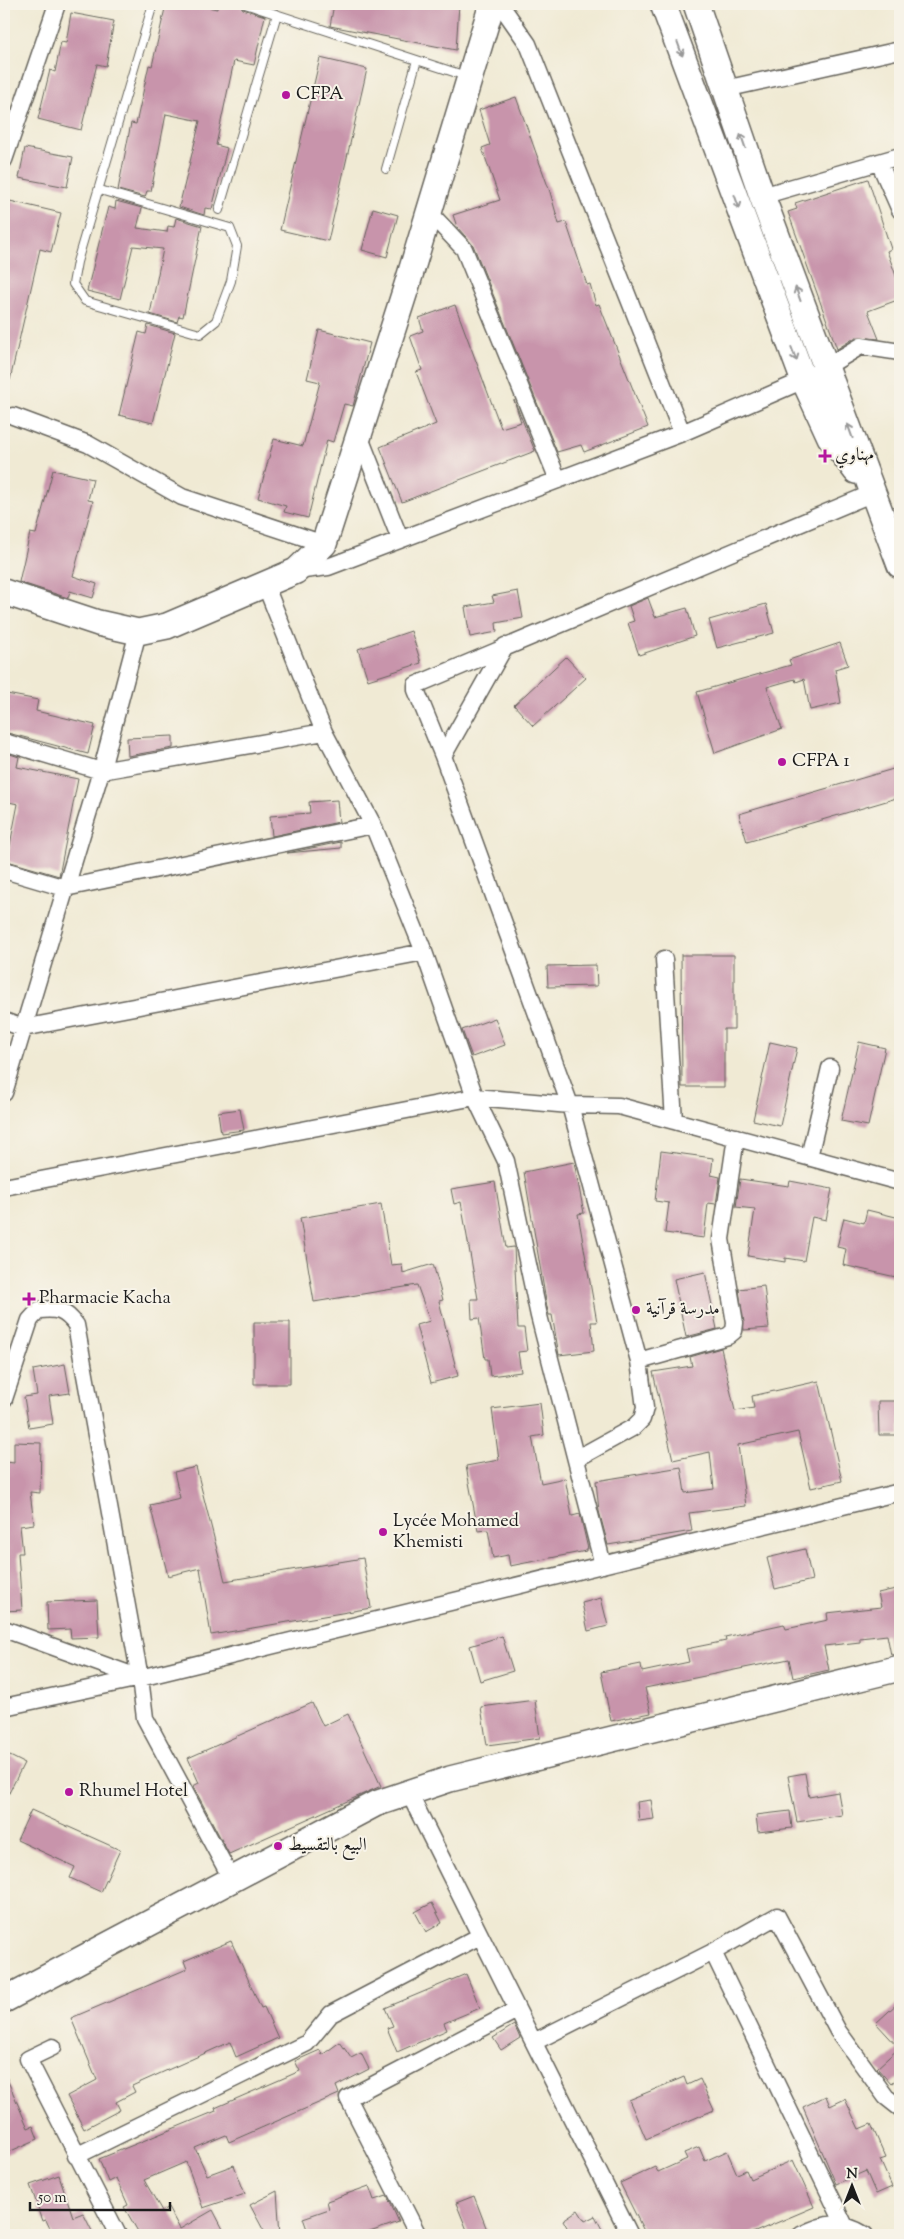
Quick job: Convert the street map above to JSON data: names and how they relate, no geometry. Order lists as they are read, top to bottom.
{
  "places": {
    "other": [
      "CFPA",
      "CFPA 1",
      "مدرسة قرآنية",
      "Lycée Mohamed Khemisti",
      "Rhumel Hotel",
      "البيع بالتقسيط"
    ],
    "health": ["مهناوي", "Pharmacie Kacha"]
  },
  "scale_bar": "50 m",
  "north": "top"
}
